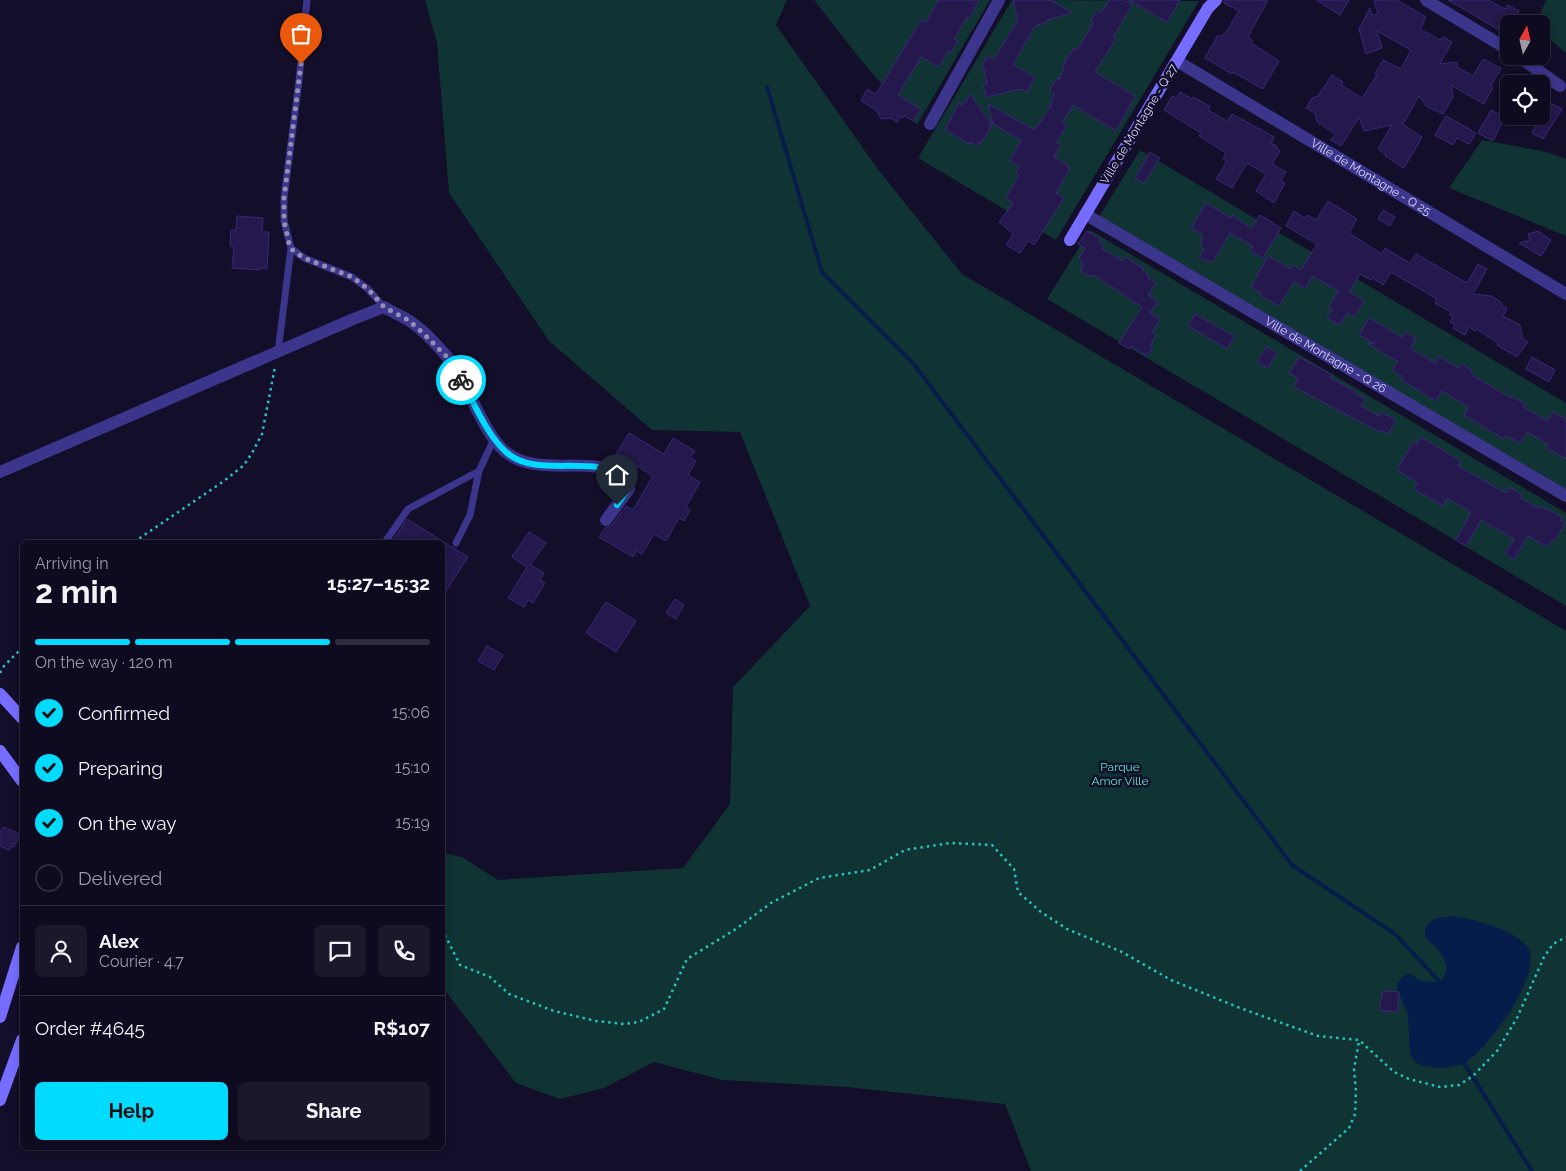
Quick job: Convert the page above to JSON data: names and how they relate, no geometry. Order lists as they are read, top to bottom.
{
  "streets": {
    "street": ["Ville de Montagne - Q 27", "Ville de Montagne - Q 25", "Ville de Montagne - Q 26"]
  },
  "crossings": [
    ["Ville de Montagne - Q 27", "Ville de Montagne - Q 25"],
    ["Ville de Montagne - Q 27", "Ville de Montagne - Q 26"]
  ],
  "parks": ["Parque Amor Ville"],
  "north": "top",
  "page": {
    "heading": ["2 min", "Arriving in", "15:27–15:32"],
    "panel": [
      "Alex",
      "Courier · 4.7",
      "Order #4645",
      "R$107"
    ],
    "bar": "On the way · 120 m",
    "list": [
      ["Confirmed", "15:06"],
      ["Preparing", "15:10"],
      ["On the way", "15:19"],
      "Delivered"
    ],
    "buttons": ["Help", "Share"]
  }
}
